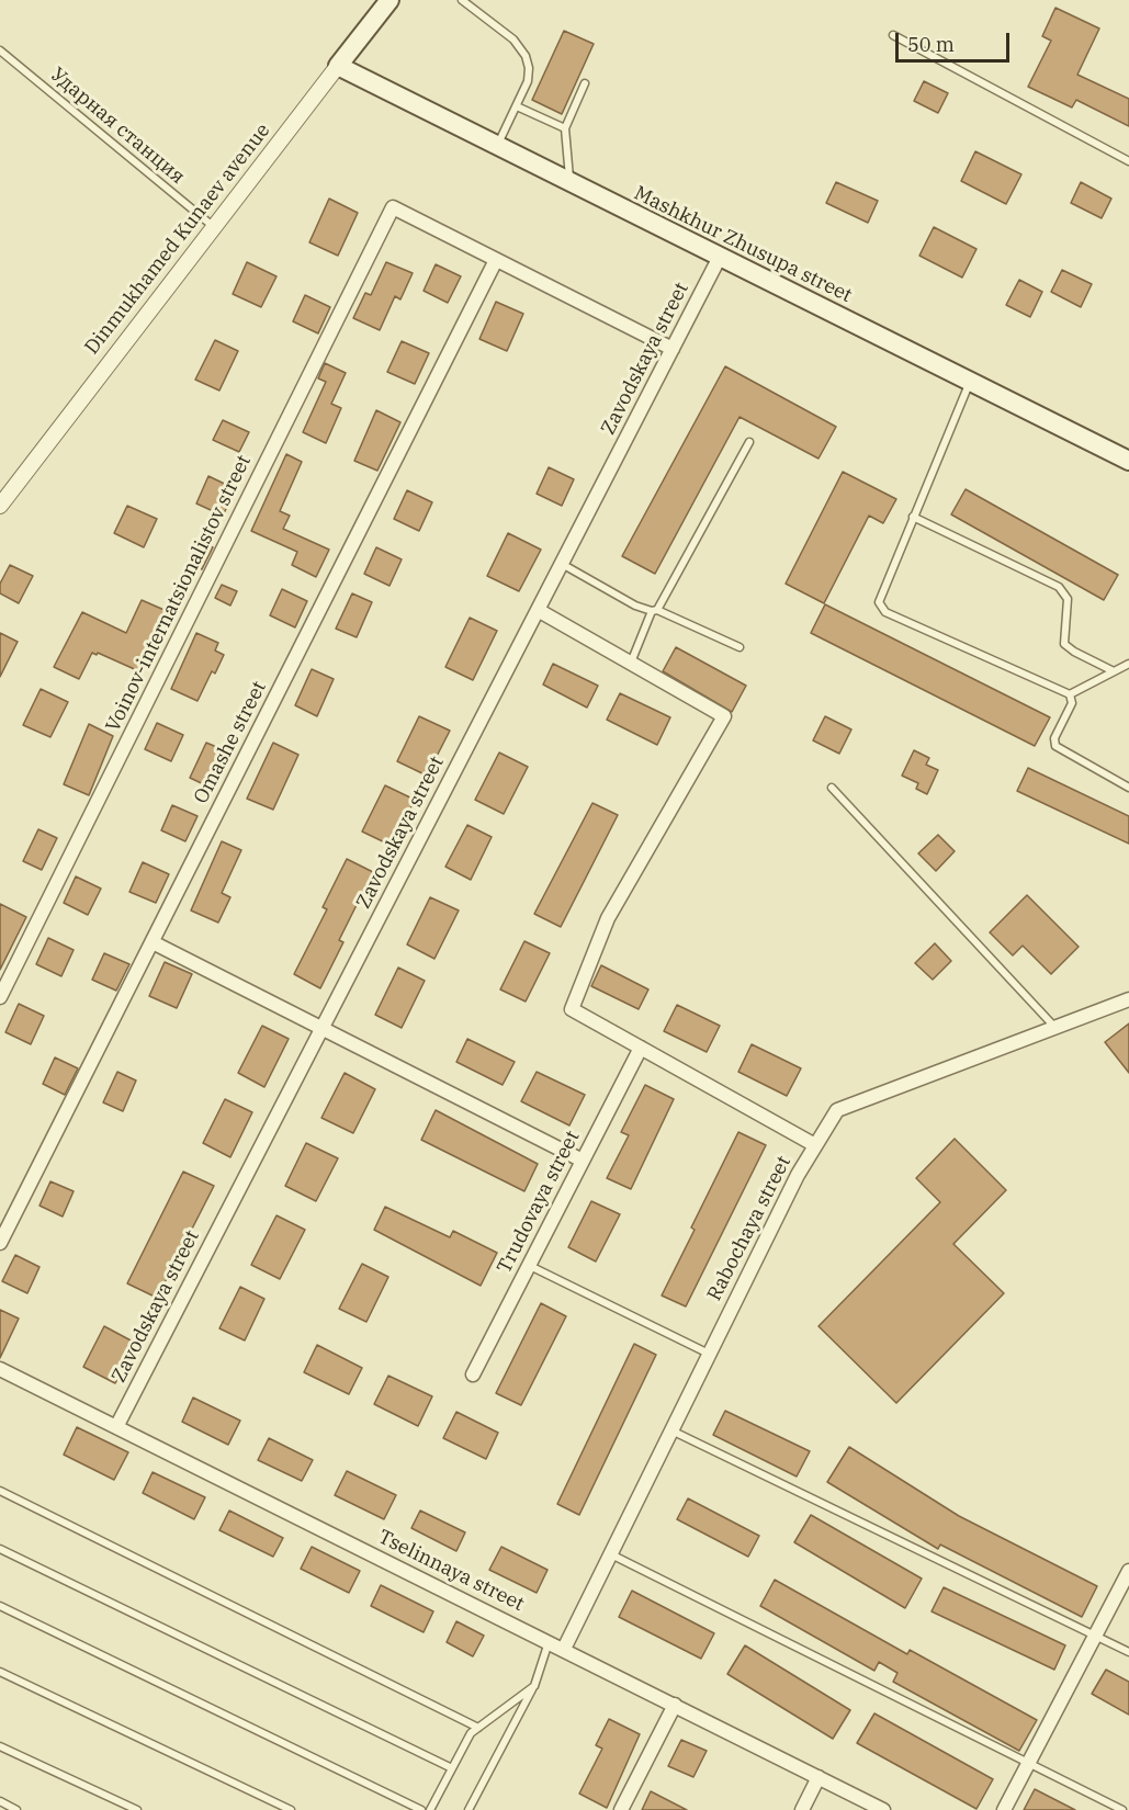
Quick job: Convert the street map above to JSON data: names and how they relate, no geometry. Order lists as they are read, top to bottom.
{
  "streets": {
    "main road": ["Dinmukhamed Kunaev avenue", "Mashkhur Zhusupa street"],
    "street": [
      "Zavodskaya street",
      "Voinov-internatsionalistov street",
      "Omashe street",
      "Trudovaya street",
      "Rabochaya street",
      "Tselinnaya street"
    ],
    "lane": ["Ударная станция"]
  },
  "crossings": [
    ["Ударная станция", "Dinmukhamed Kunaev avenue"],
    ["Dinmukhamed Kunaev avenue", "Mashkhur Zhusupa street"],
    ["Mashkhur Zhusupa street", "Zavodskaya street"],
    ["Zavodskaya street", "Tselinnaya street"],
    ["Voinov-internatsionalistov street", "Omashe street"],
    ["Rabochaya street", "Tselinnaya street"]
  ],
  "scale_bar": "50 m"
}
